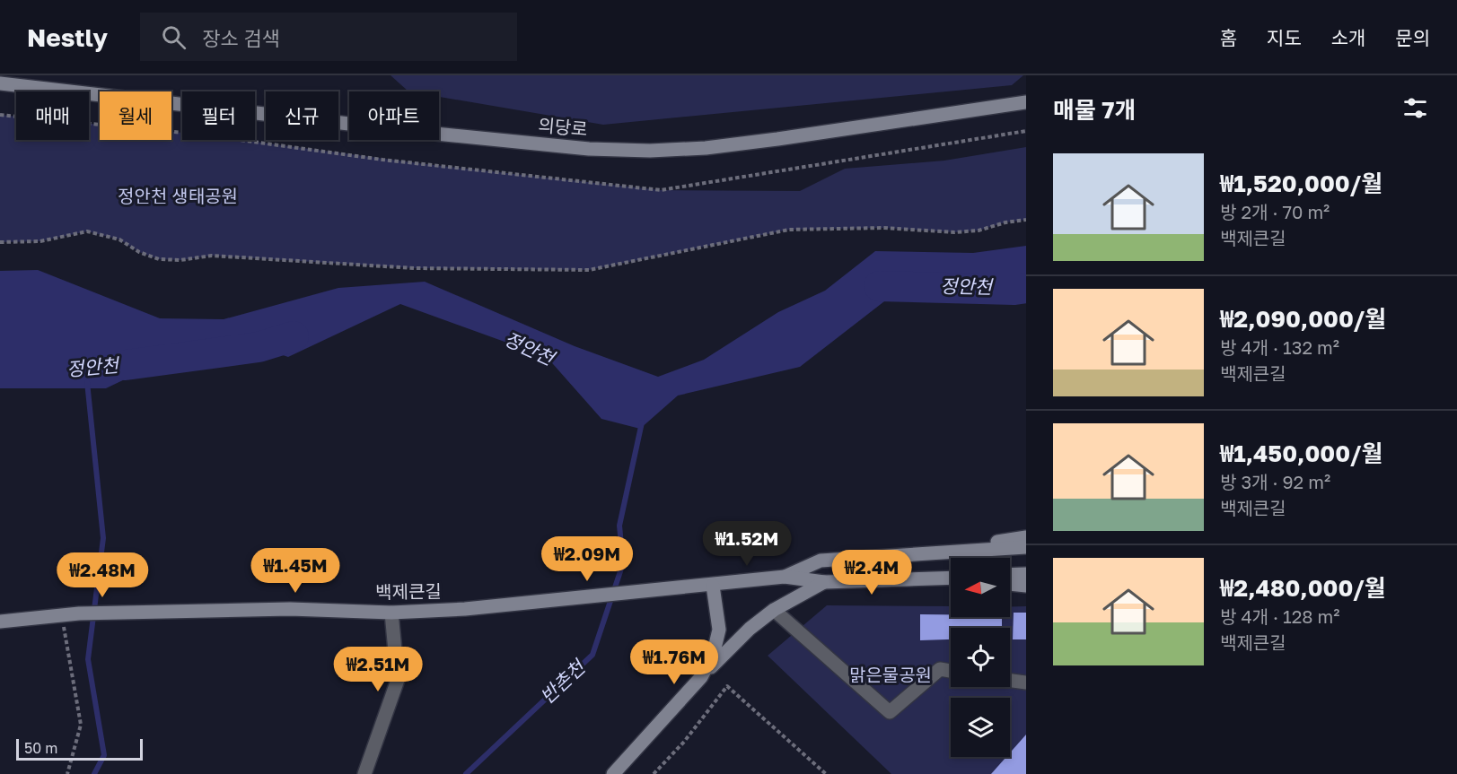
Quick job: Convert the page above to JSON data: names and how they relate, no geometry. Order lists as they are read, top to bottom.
{
  "streets": {
    "main road": ["의당로", "백제큰길"]
  },
  "water": ["정안천", "반촌천"],
  "parks": ["정안천 생태공원", "맑은물공원"],
  "scale_bar": "50 m",
  "north": "left",
  "page": {
    "header": "Nestly",
    "search": "장소 검색",
    "nav": [
      "홈",
      "지도",
      "소개",
      "문의"
    ],
    "heading": "매물 7개",
    "chip": [
      "매매",
      "월세",
      "필터",
      "신규",
      "아파트"
    ],
    "list": [
      {
        "name": "₩1,520,000/월",
        "note": "방 2개 · 70 m² · 백제큰길"
      },
      {
        "name": "₩2,090,000/월",
        "note": "방 4개 · 132 m² · 백제큰길"
      },
      {
        "name": "₩1,450,000/월",
        "note": "방 3개 · 92 m² · 백제큰길"
      },
      {
        "name": "₩2,480,000/월",
        "note": "방 4개 · 128 m² · 백제큰길"
      }
    ],
    "price": [
      "₩1.52M",
      "₩2.09M",
      "₩1.45M",
      "₩2.4M",
      "₩2.48M",
      "₩1.76M",
      "₩2.51M"
    ],
    "scale": "50 m"
  }
}
